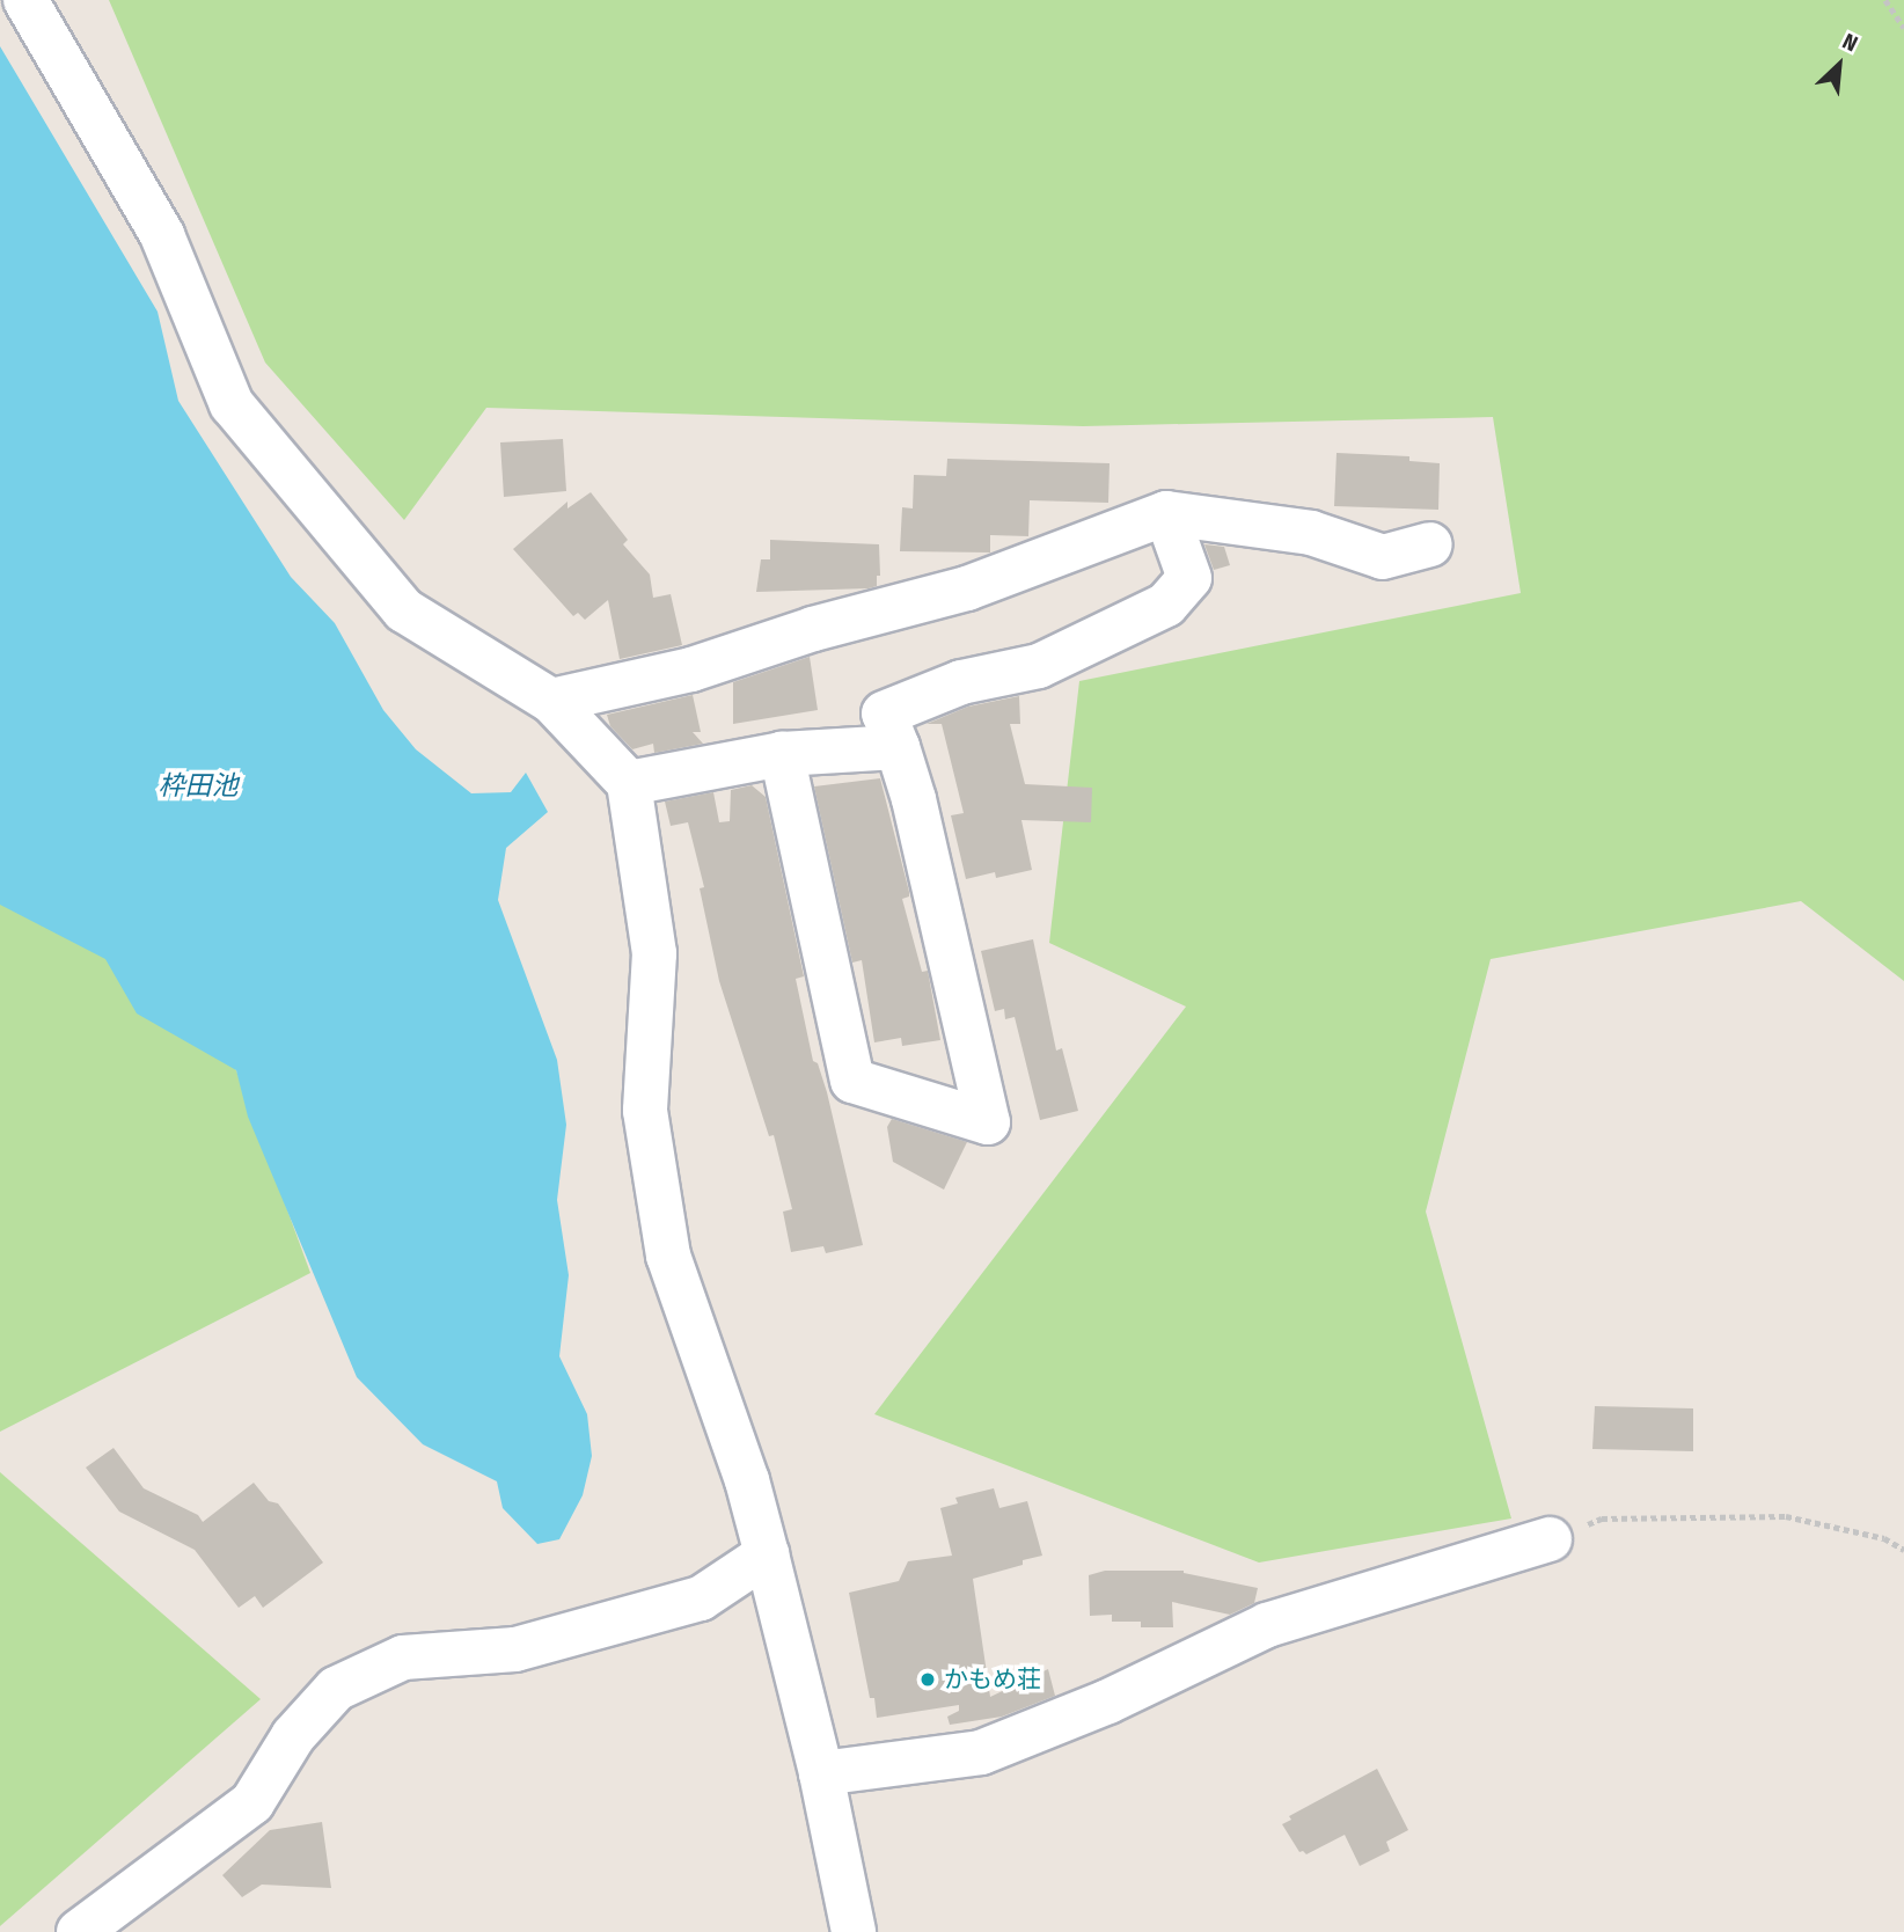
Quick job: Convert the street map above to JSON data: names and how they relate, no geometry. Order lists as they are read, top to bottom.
{
  "water": ["枠田池"],
  "places": ["かもめ荘"],
  "north": "top right"
}
